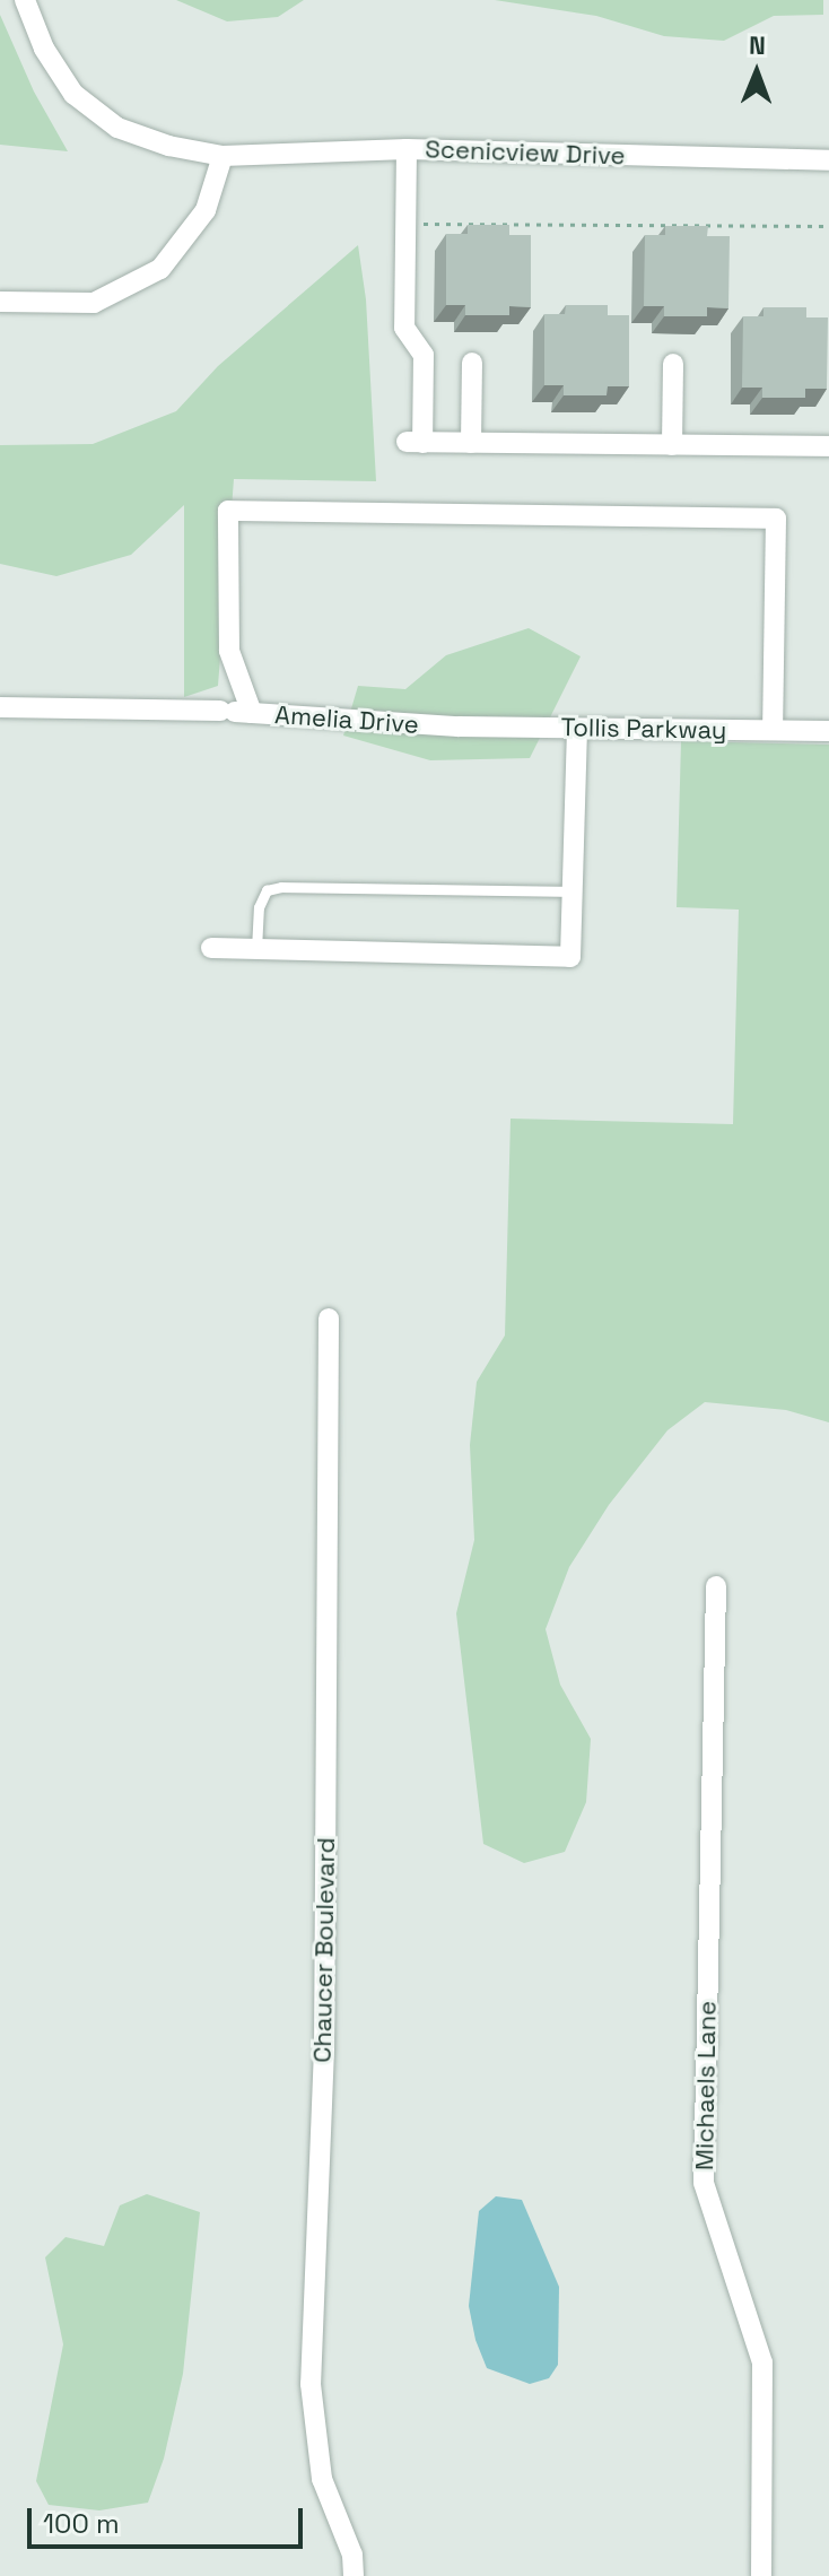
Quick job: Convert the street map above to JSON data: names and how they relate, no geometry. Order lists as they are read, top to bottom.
{
  "streets": {
    "street": [
      "Scenicview Drive",
      "Amelia Drive",
      "Tollis Parkway",
      "Chaucer Boulevard",
      "Michaels Lane"
    ]
  },
  "crossings": [
    ["Amelia Drive", "Tollis Parkway"]
  ],
  "scale_bar": "100 m",
  "north": "top"
}
